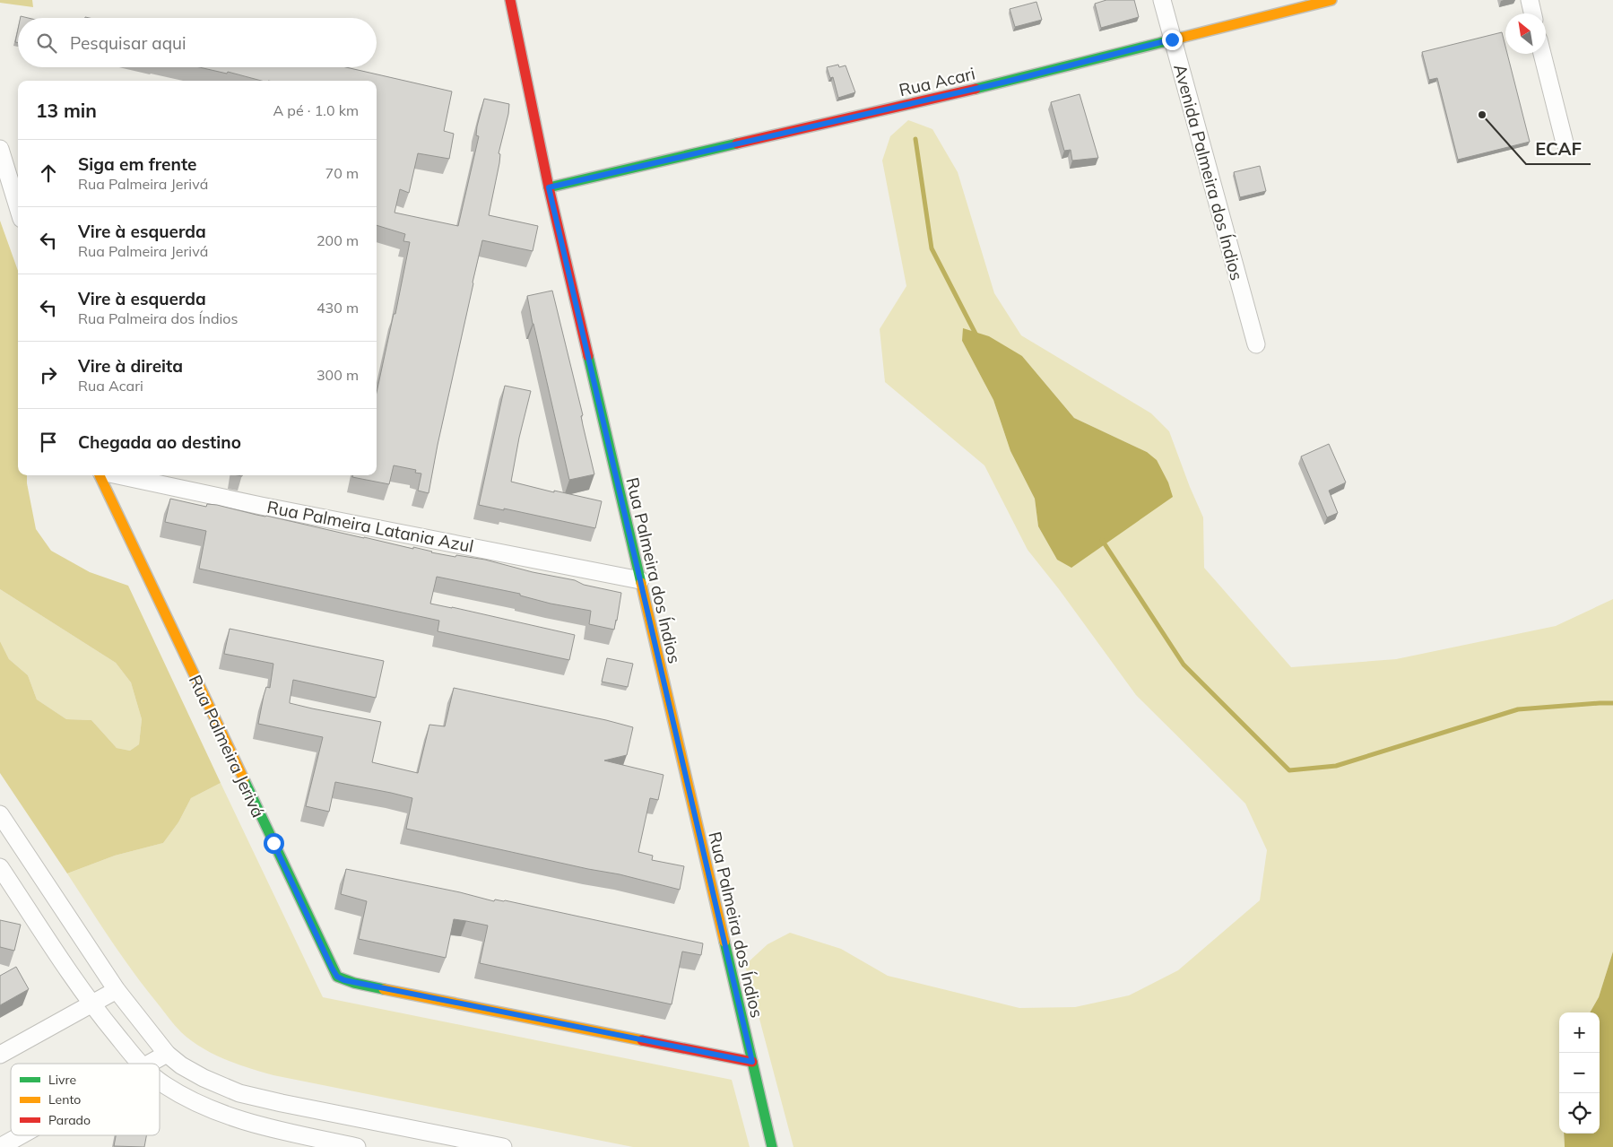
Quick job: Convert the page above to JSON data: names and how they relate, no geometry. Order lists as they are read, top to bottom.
{
  "streets": {
    "street": [
      "Rua Acari",
      "Avenida Palmeira dos Índios",
      "Rua Palmeira Latania Azul",
      "Rua Palmeira dos Índios",
      "Rua Palmeira Jerivá"
    ]
  },
  "crossings": [
    ["Rua Acari", "Avenida Palmeira dos Índios"],
    ["Rua Acari", "Rua Palmeira dos Índios"],
    ["Rua Palmeira Latania Azul", "Rua Palmeira dos Índios"],
    ["Rua Palmeira dos Índios", "Rua Palmeira Jerivá"]
  ],
  "places": ["ECAF"],
  "legend": ["Livre", "Lento", "Parado"],
  "north": "top left",
  "page": {
    "search": "Pesquisar aqui",
    "heading": ["13 min", "A pé · 1.0 km"],
    "list": [
      ["Siga em frente", "Rua Palmeira Jerivá", "70 m"],
      ["Vire à esquerda", "Rua Palmeira Jerivá", "200 m"],
      ["Vire à esquerda", "Rua Palmeira dos Índios", "430 m"],
      ["Vire à direita", "Rua Acari", "300 m"],
      "Chegada ao destino"
    ],
    "map_buttons": ["+", "−"]
  }
}
